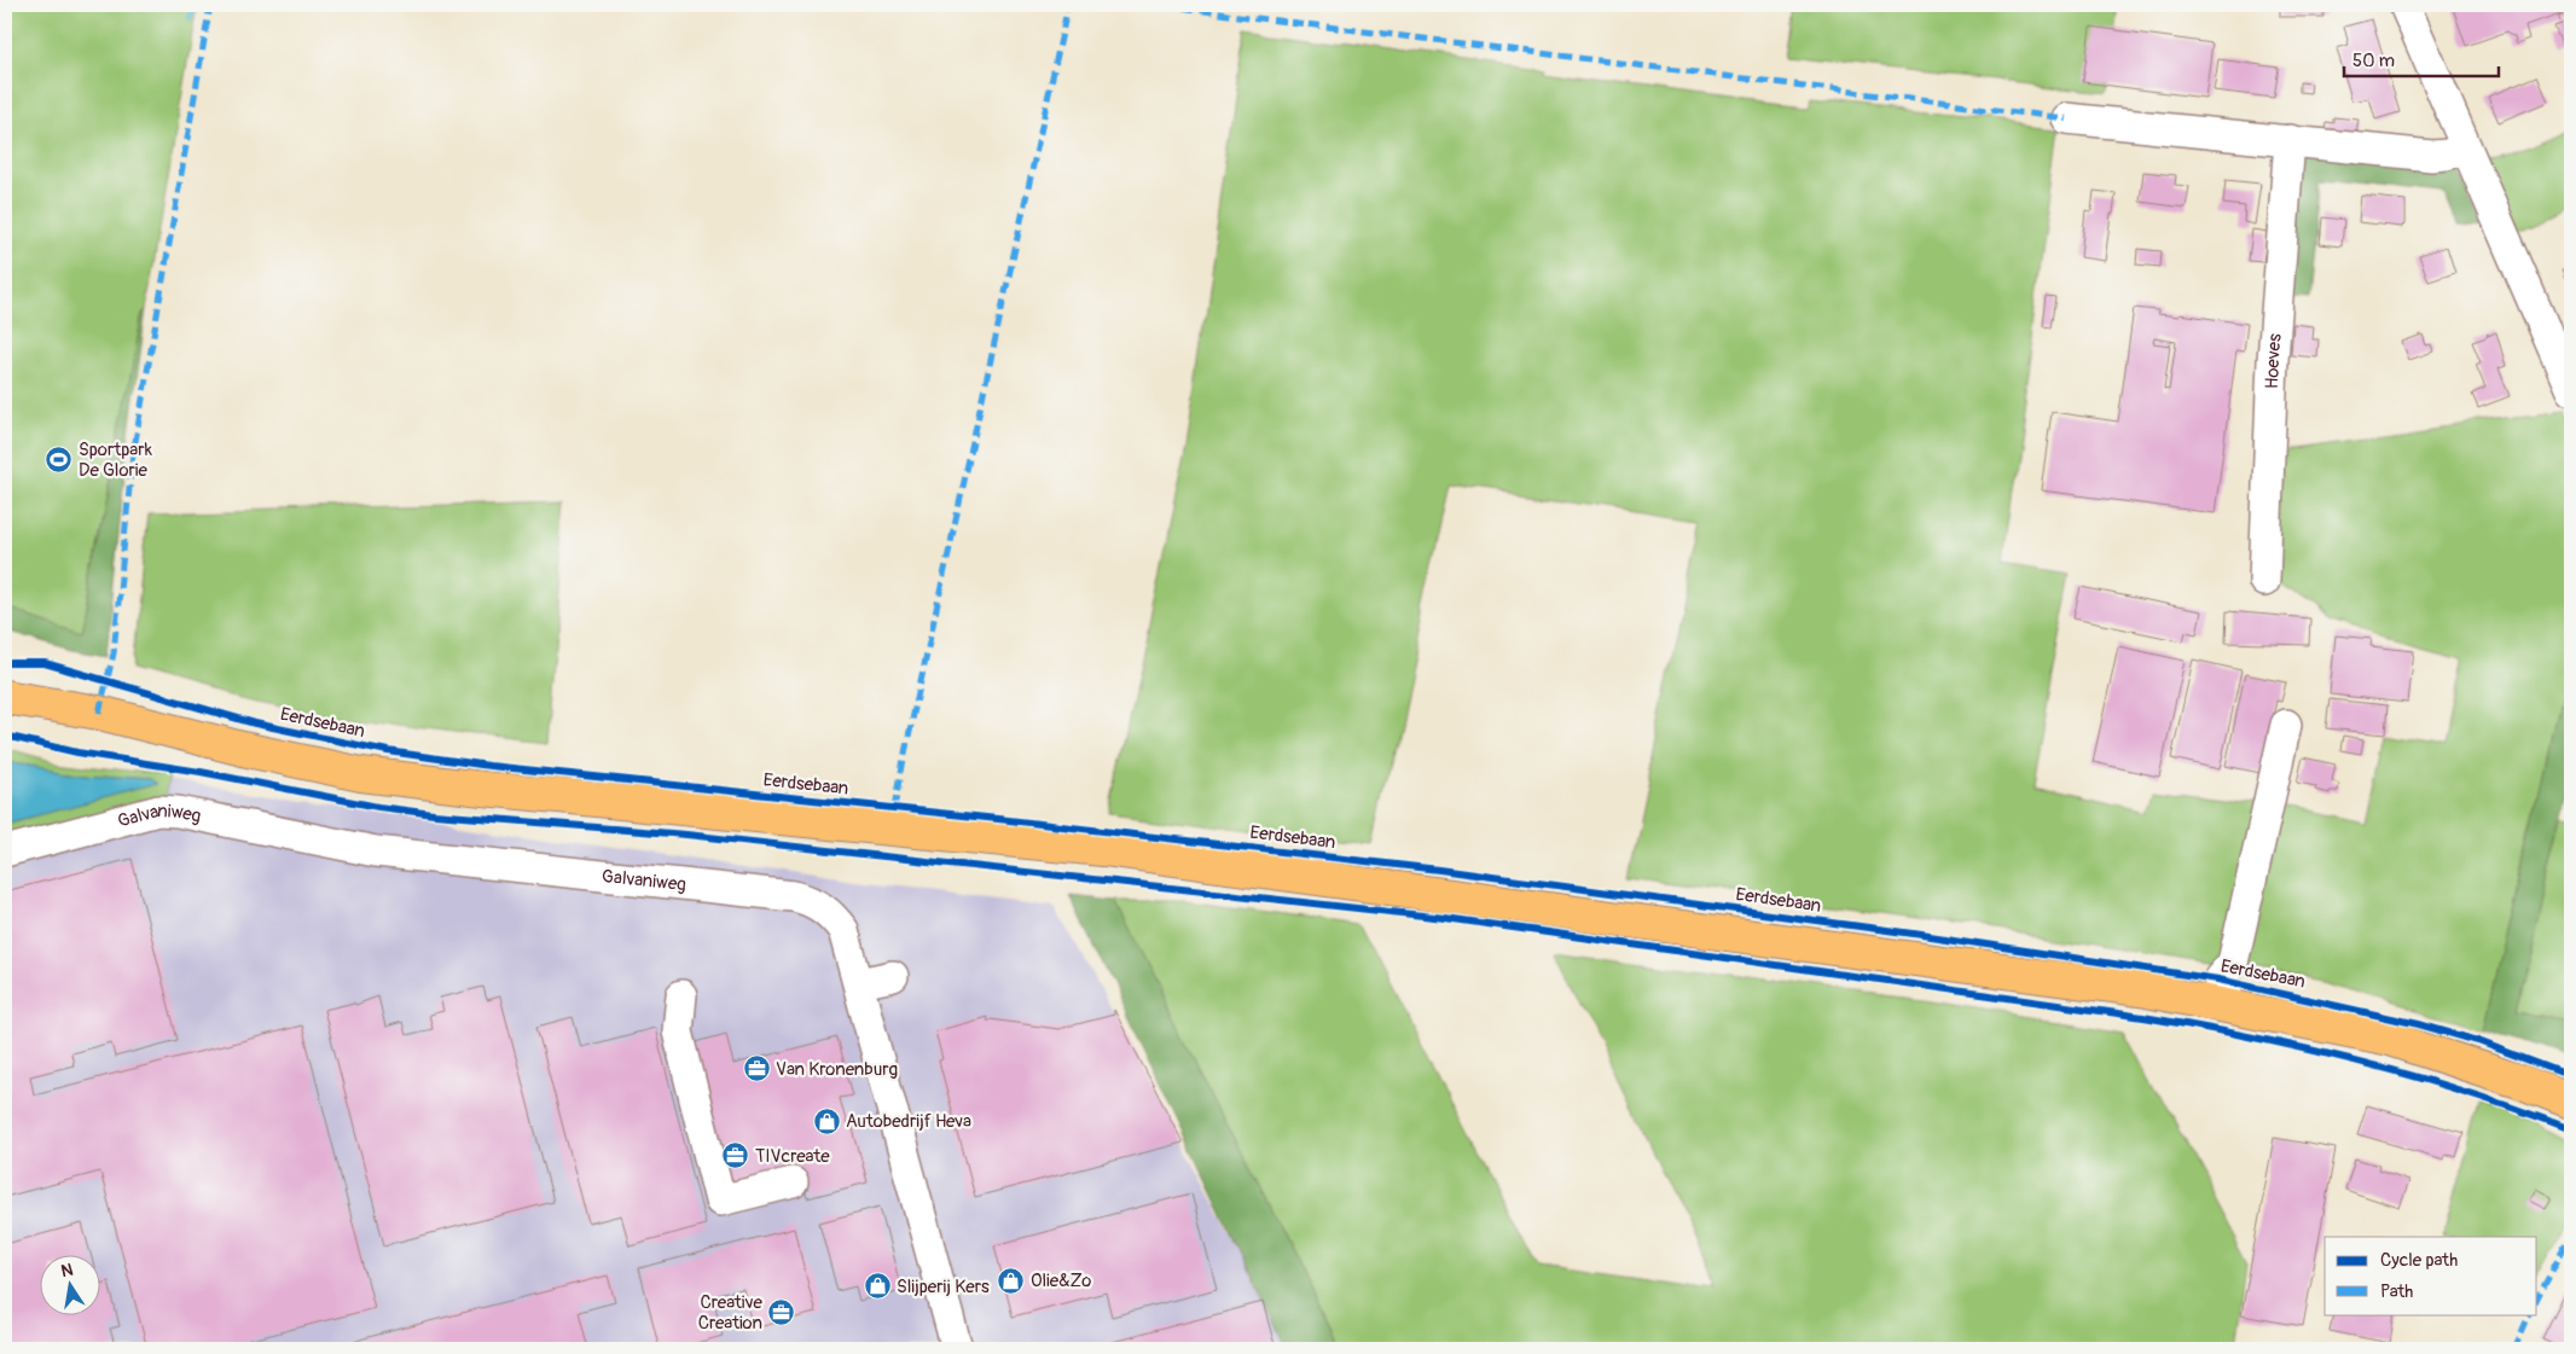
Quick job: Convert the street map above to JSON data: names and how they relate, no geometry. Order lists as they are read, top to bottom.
{
  "streets": {
    "main road": ["Eerdsebaan"],
    "street": ["Hoeves", "Galvaniweg"]
  },
  "places": {
    "sports": ["Sportpark De Glorie"],
    "office": ["Van Kronenburg", "TIVcreate", "Creative Creation"],
    "shop": ["Autobedrijf Heva", "Olie&Zo", "Slijperij Kers"]
  },
  "legend": ["Cycle path", "Path"],
  "scale_bar": "50 m",
  "north": "top"
}
